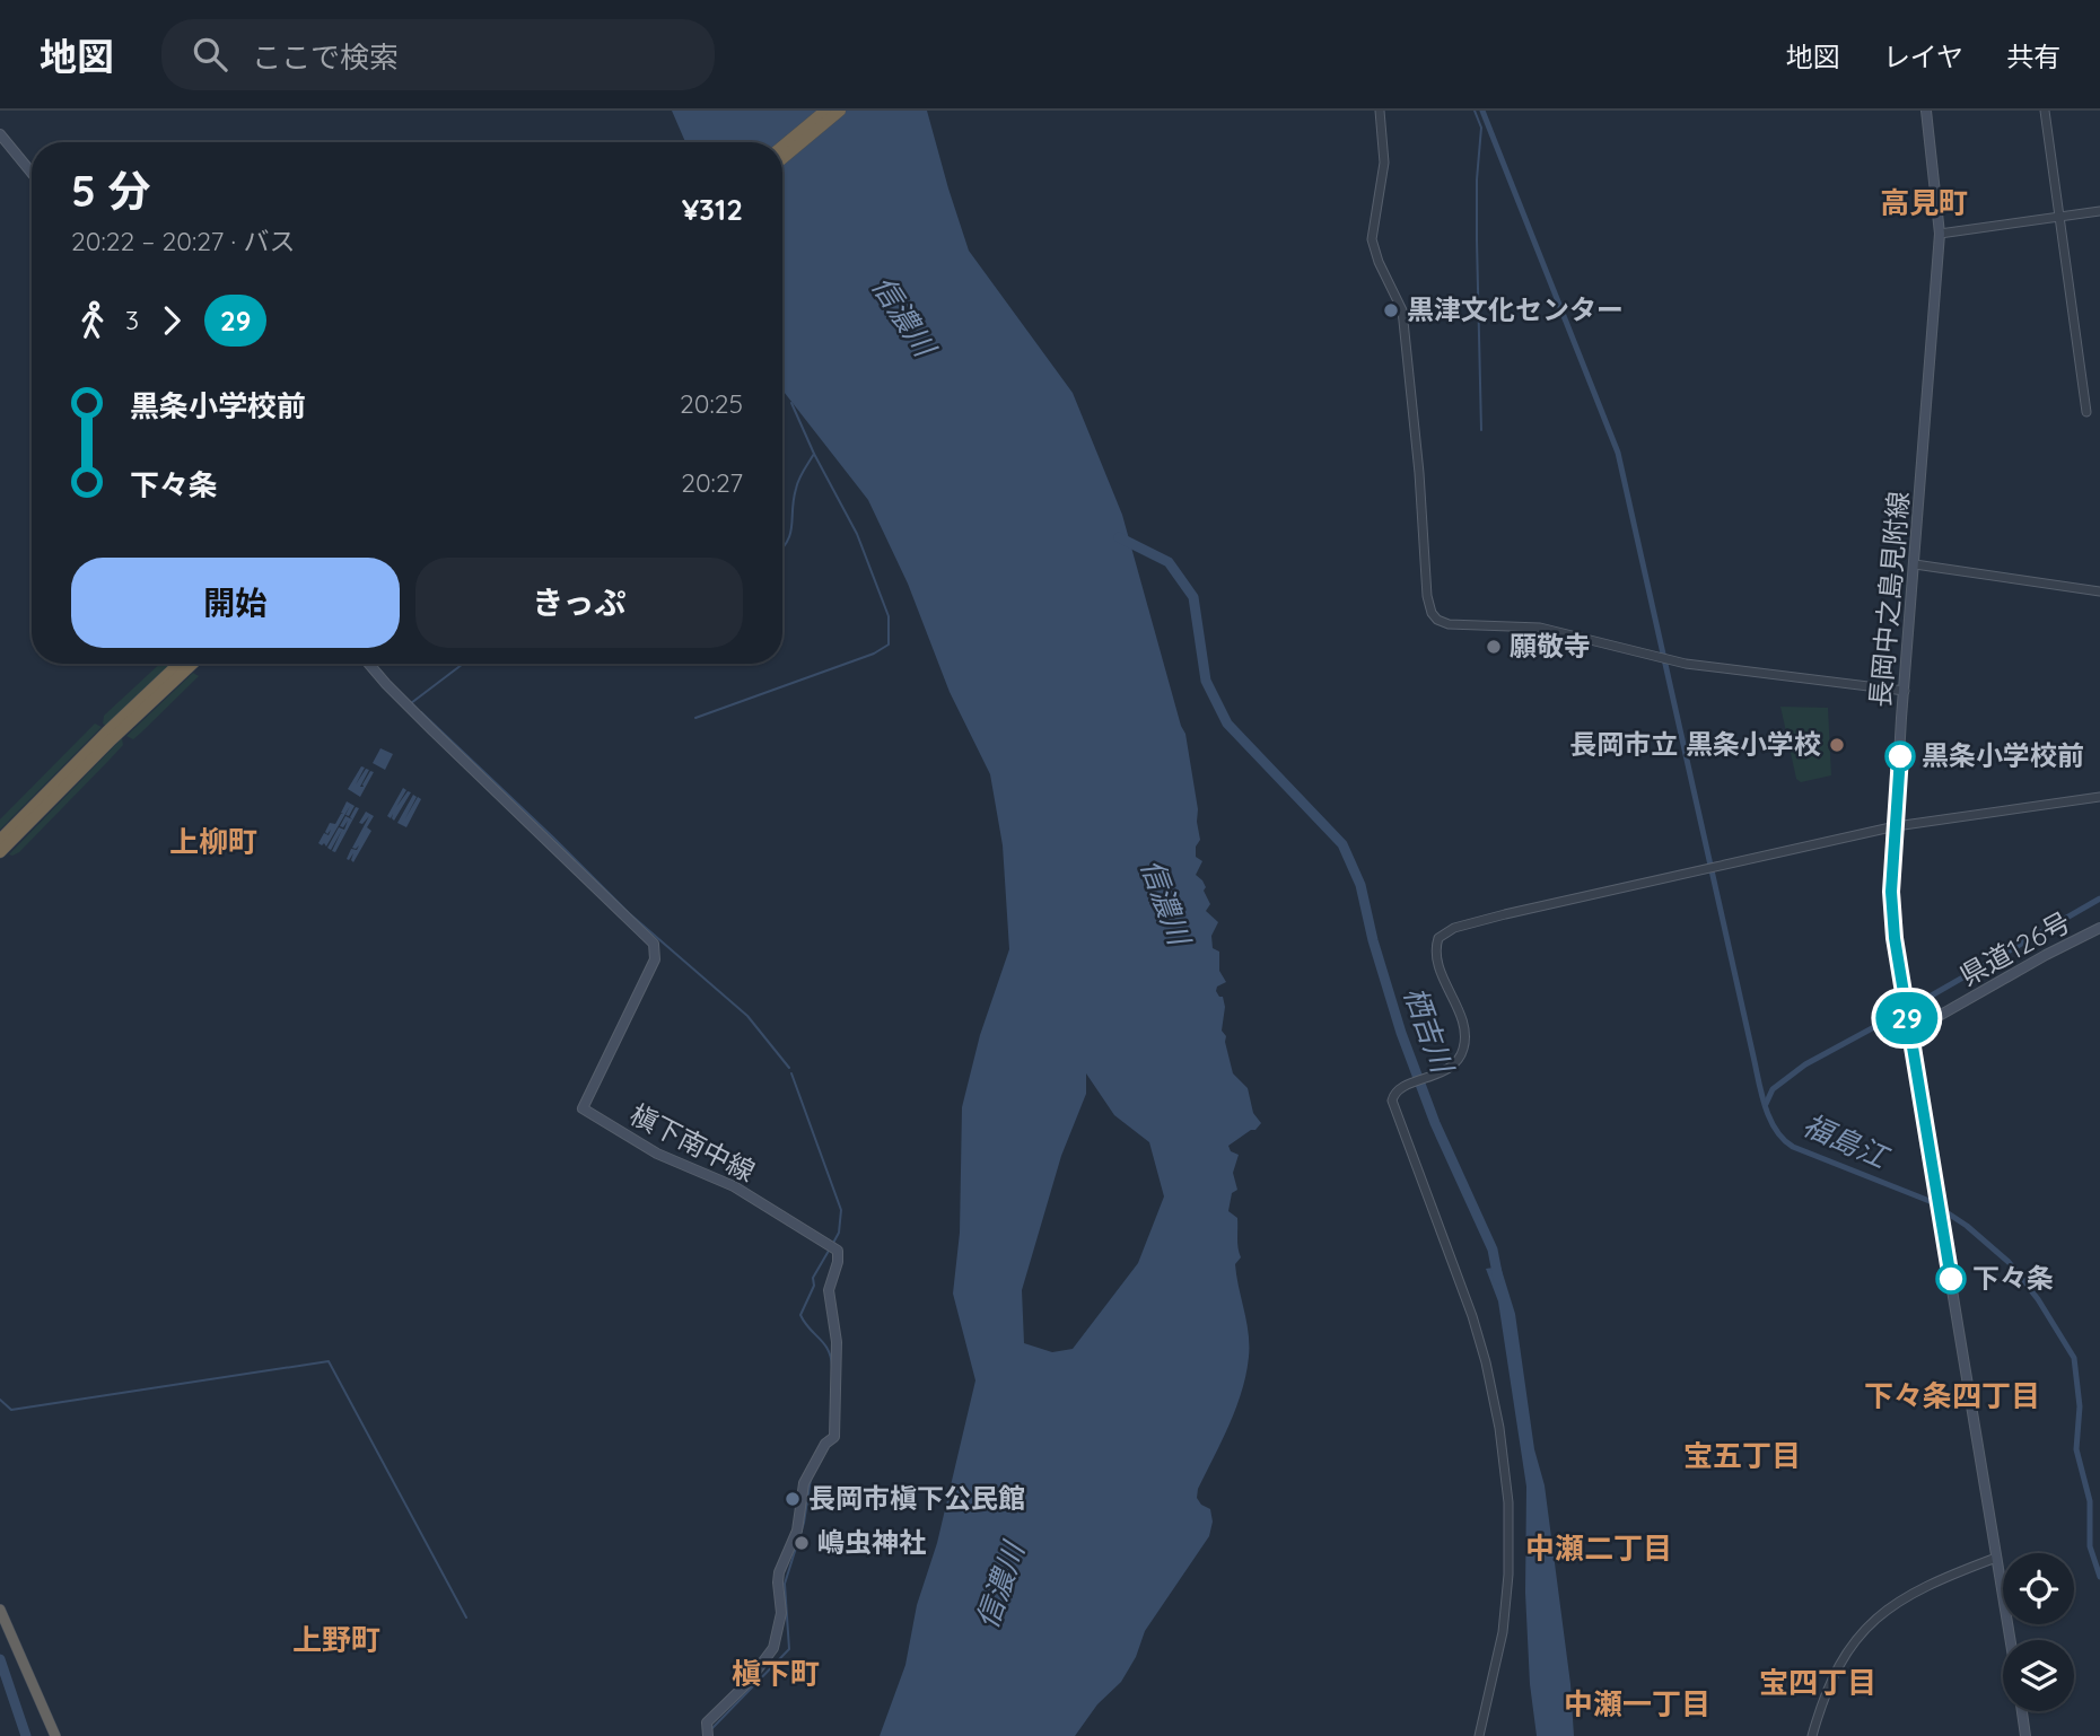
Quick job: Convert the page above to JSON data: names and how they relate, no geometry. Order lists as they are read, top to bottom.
{
  "streets": {
    "main road": ["長岡中之島見附線", "県道126号", "槇下南中線"]
  },
  "crossings": [
    ["長岡中之島見附線", "県道126号"]
  ],
  "districts": [
    "高見町",
    "上柳町",
    "下々条四丁目",
    "宝五丁目",
    "中瀬二丁目",
    "上野町",
    "槇下町",
    "宝四丁目",
    "中瀬一丁目"
  ],
  "water": ["信濃川", "栖吉川", "福島江"],
  "places": [
    "黒津文化センター",
    "願敬寺",
    "長岡市立 黒条小学校",
    "黒条小学校前",
    "下々条",
    "長岡市槇下公民館",
    "嶋虫神社"
  ],
  "lines": ["bus line 29"],
  "page": {
    "header": "地図",
    "search": "ここで検索",
    "nav": ["地図", "レイヤ", "共有"],
    "on_map": "29",
    "heading": ["5 分", "20:22 – 20:27 · バス", "¥312"],
    "legs": ["3", "29"],
    "list": [
      {
        "name": "黒条小学校前",
        "value": "20:25"
      },
      {
        "name": "下々条",
        "value": "20:27"
      }
    ],
    "buttons": ["開始", "きっぷ"]
  }
}
